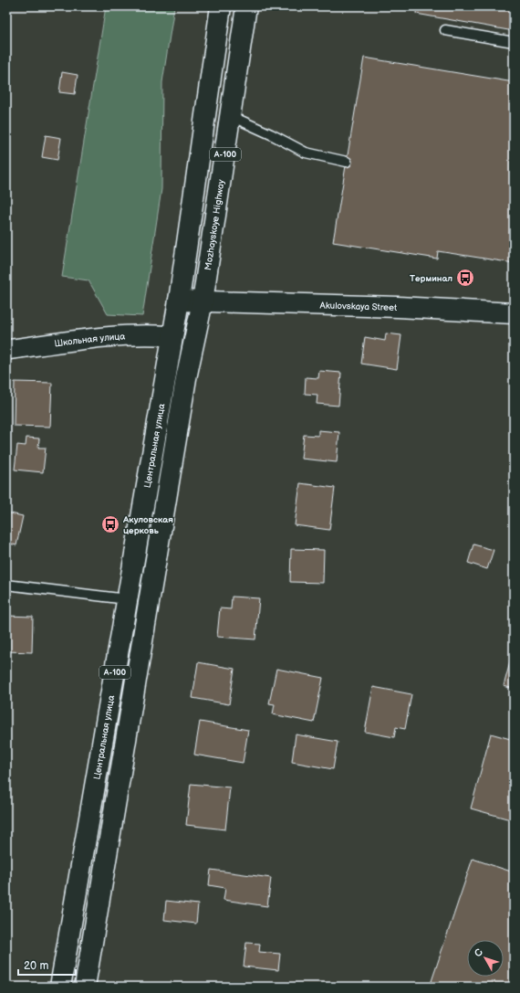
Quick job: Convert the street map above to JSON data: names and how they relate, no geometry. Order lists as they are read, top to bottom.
{
  "streets": {
    "main road": [
      "А-100",
      "Mozhayskoye Highway",
      "Akulovskaya Street",
      "Центральная улица"
    ],
    "street": ["Школьная улица"]
  },
  "crossings": [
    ["А-100", "Akulovskaya Street"],
    ["А-100", "Школьная улица"],
    ["А-100", "Центральная улица"],
    ["Mozhayskoye Highway", "Akulovskaya Street"],
    ["Школьная улица", "Центральная улица"]
  ],
  "places": {
    "bus stop": ["Терминал", "Акуловская церковь"]
  },
  "scale_bar": "20 m",
  "north": "top left"
}
